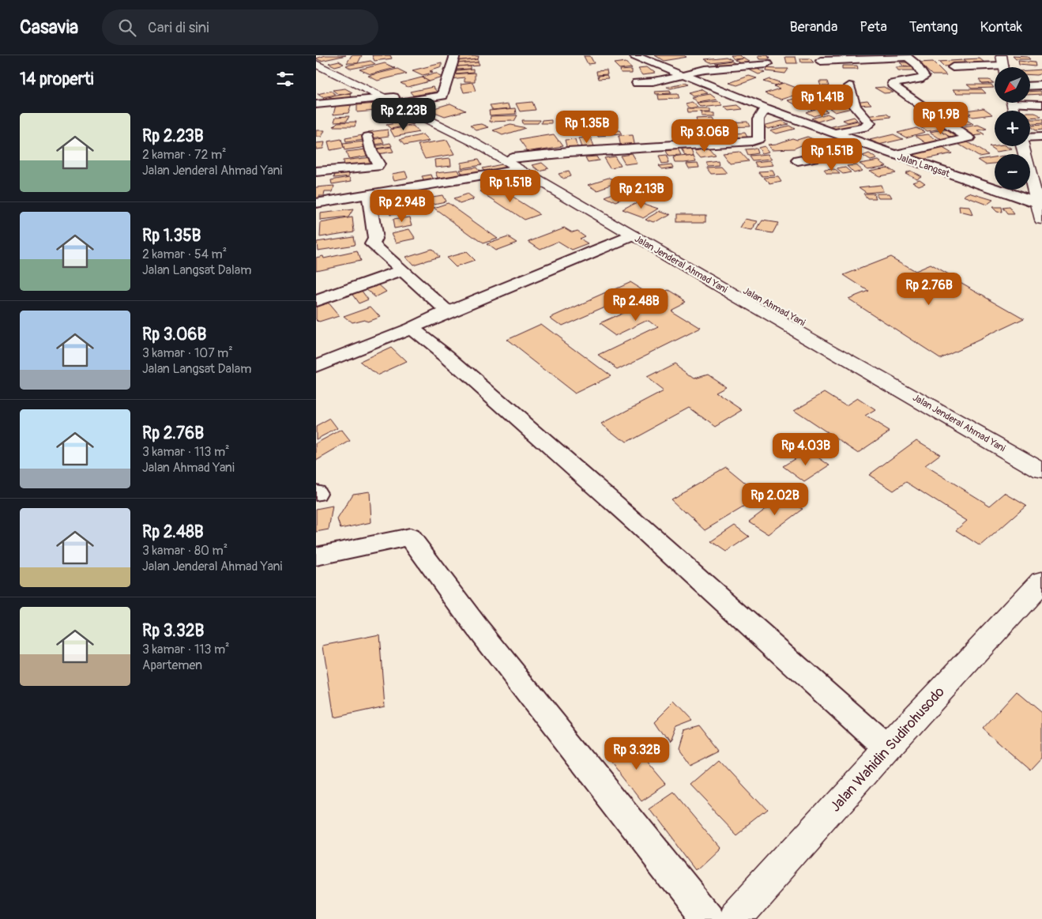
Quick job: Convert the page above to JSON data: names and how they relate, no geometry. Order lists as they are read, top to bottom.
{
  "streets": {
    "main road": ["Jalan Jenderal Ahmad Yani", "Jalan Ahmad Yani", "Jalan Wahidin Sudirohusodo"],
    "street": ["Jalan Langsat"]
  },
  "crossings": [
    ["Jalan Jenderal Ahmad Yani", "Jalan Ahmad Yani"]
  ],
  "north": "bottom left",
  "page": {
    "header": "Casavia",
    "search": "Cari di sini",
    "nav": [
      "Beranda",
      "Peta",
      "Tentang",
      "Kontak"
    ],
    "heading": "14 properti",
    "map_buttons": ["+", "−"],
    "price": [
      "Rp 1.41B",
      "Rp 2.23B",
      "Rp 1.9B",
      "Rp 1.35B",
      "Rp 3.06B",
      "Rp 1.51B",
      "Rp 1.51B",
      "Rp 2.13B",
      "Rp 2.94B",
      "Rp 2.76B",
      "Rp 2.48B",
      "Rp 4.03B",
      "Rp 2.02B",
      "Rp 3.32B"
    ],
    "list": [
      {
        "name": "Rp 2.23B",
        "note": "2 kamar · 72 m² · Jalan Jenderal Ahmad Yani"
      },
      {
        "name": "Rp 1.35B",
        "note": "2 kamar · 54 m² · Jalan Langsat Dalam"
      },
      {
        "name": "Rp 3.06B",
        "note": "3 kamar · 107 m² · Jalan Langsat Dalam"
      },
      {
        "name": "Rp 2.76B",
        "note": "3 kamar · 113 m² · Jalan Ahmad Yani"
      },
      {
        "name": "Rp 2.48B",
        "note": "3 kamar · 80 m² · Jalan Jenderal Ahmad Yani"
      },
      {
        "name": "Rp 3.32B",
        "note": "3 kamar · 113 m² · Apartemen"
      }
    ]
  }
}
